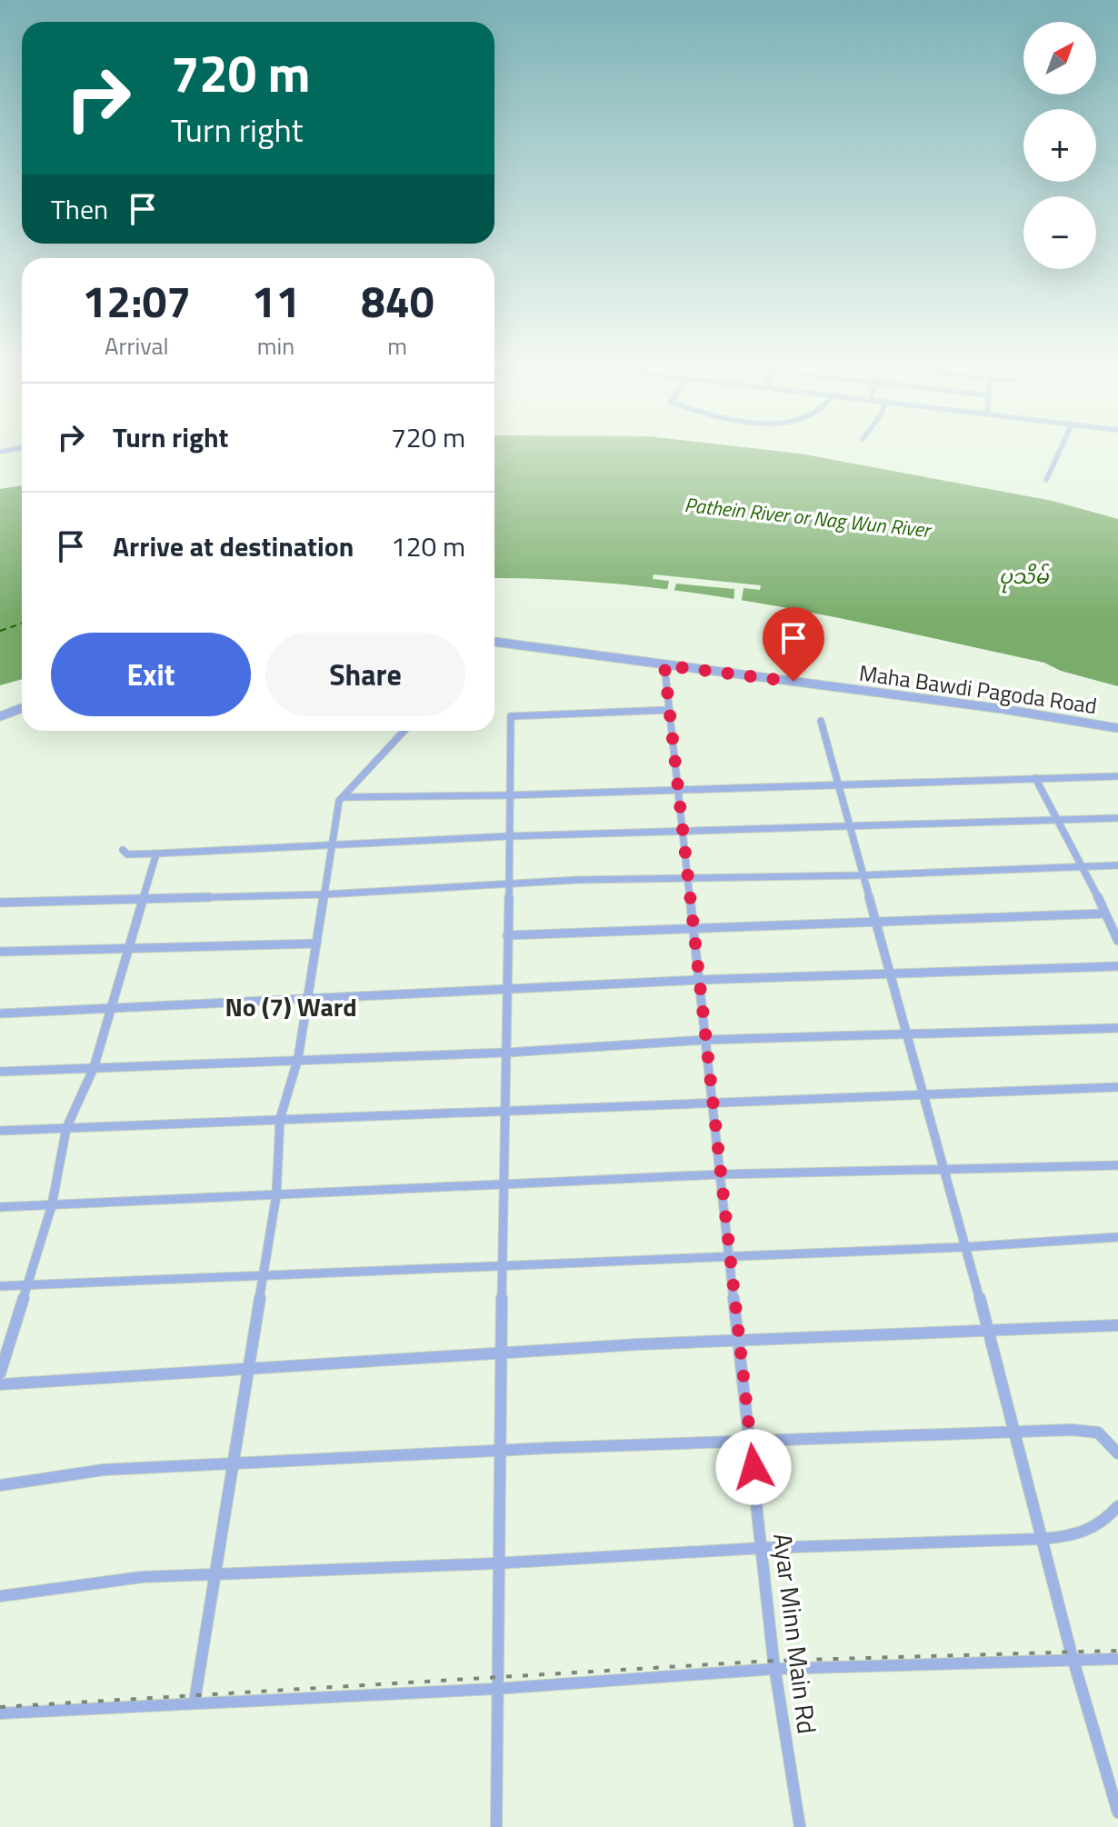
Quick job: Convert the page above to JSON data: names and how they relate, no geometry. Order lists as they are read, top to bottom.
{
  "streets": {
    "street": ["Maha Bawdi Pagoda Road", "Ayar Minn Main Rd"]
  },
  "crossings": [
    ["Maha Bawdi Pagoda Road", "Ayar Minn Main Rd"]
  ],
  "districts": ["No (7) Ward"],
  "water": ["Pathein River or Nag Wun River", "ပုသိမ်"],
  "north": "top right",
  "page": {
    "map_buttons": ["+", "−"],
    "turn": ["720 m", "Turn right"],
    "then": "Then",
    "eta": [
      "12:07",
      "Arrival",
      "11",
      "min",
      "840",
      "m"
    ],
    "list": [
      {
        "name": "Turn right",
        "value": "720 m"
      },
      {
        "name": "Arrive at destination",
        "value": "120 m"
      }
    ],
    "buttons": ["Exit", "Share"]
  }
}
